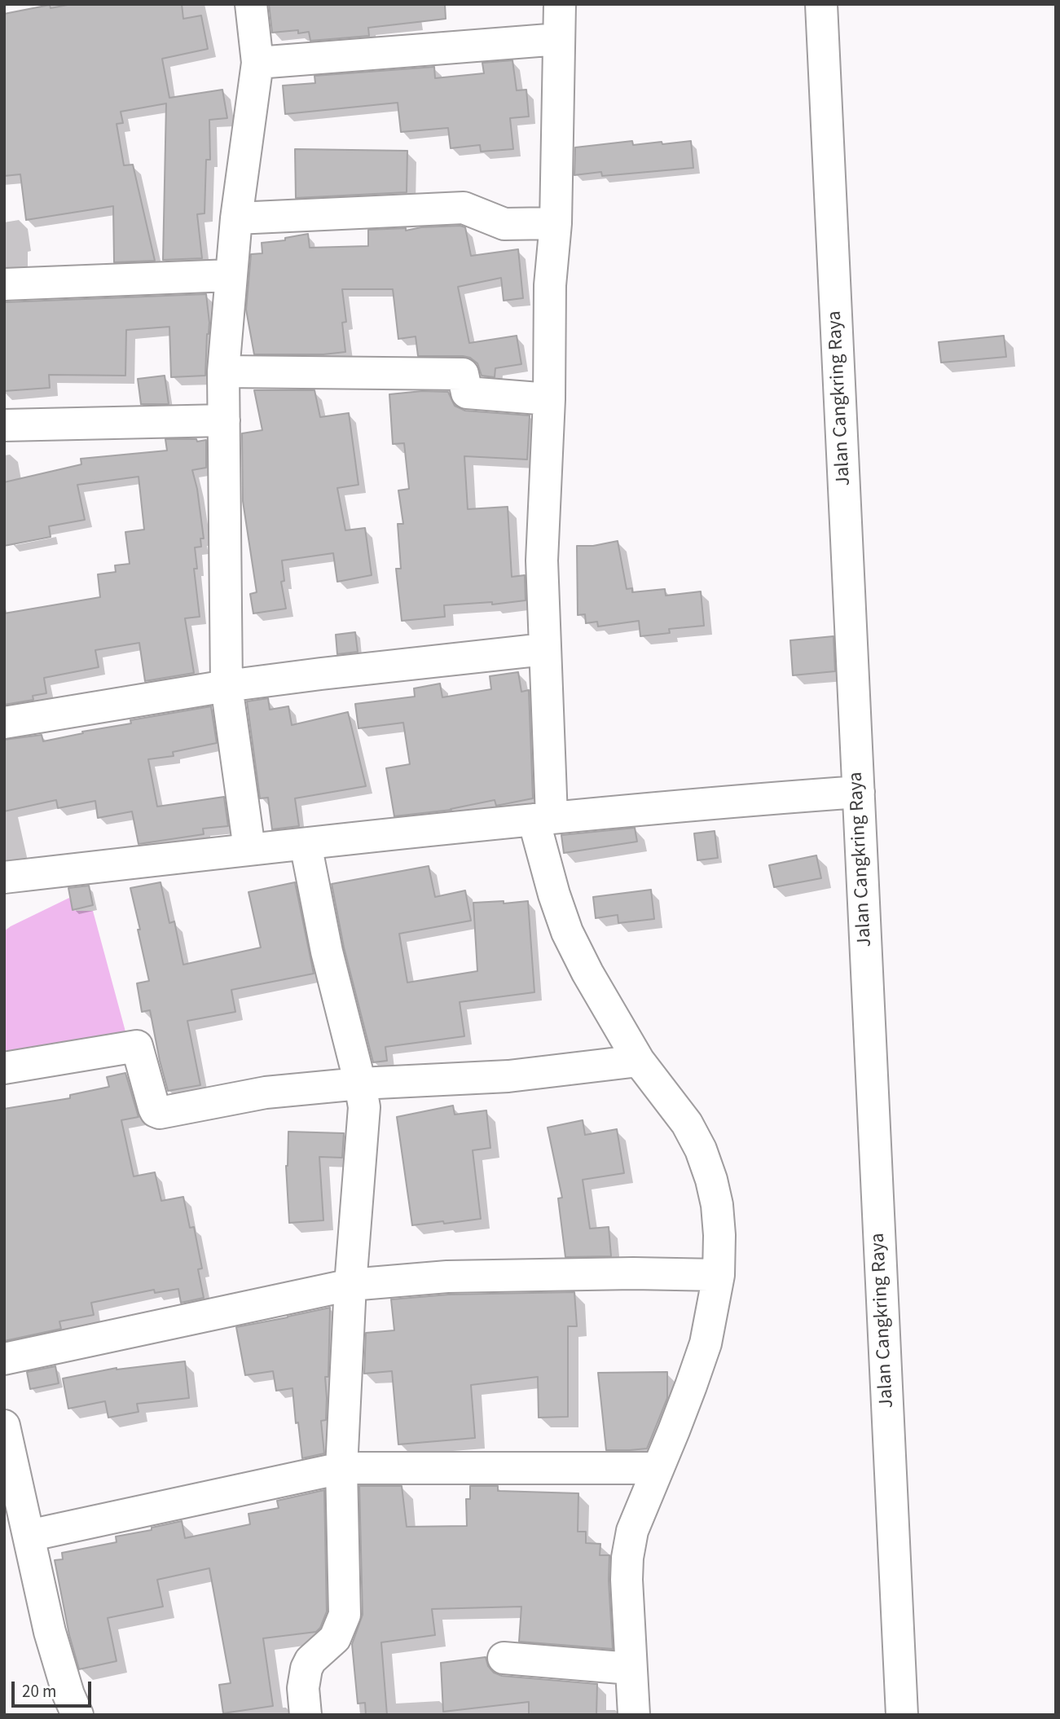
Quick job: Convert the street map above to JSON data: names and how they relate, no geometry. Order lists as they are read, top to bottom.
{
  "streets": {
    "street": ["Jalan Cangkring Raya"]
  },
  "scale_bar": "20 m"
}
